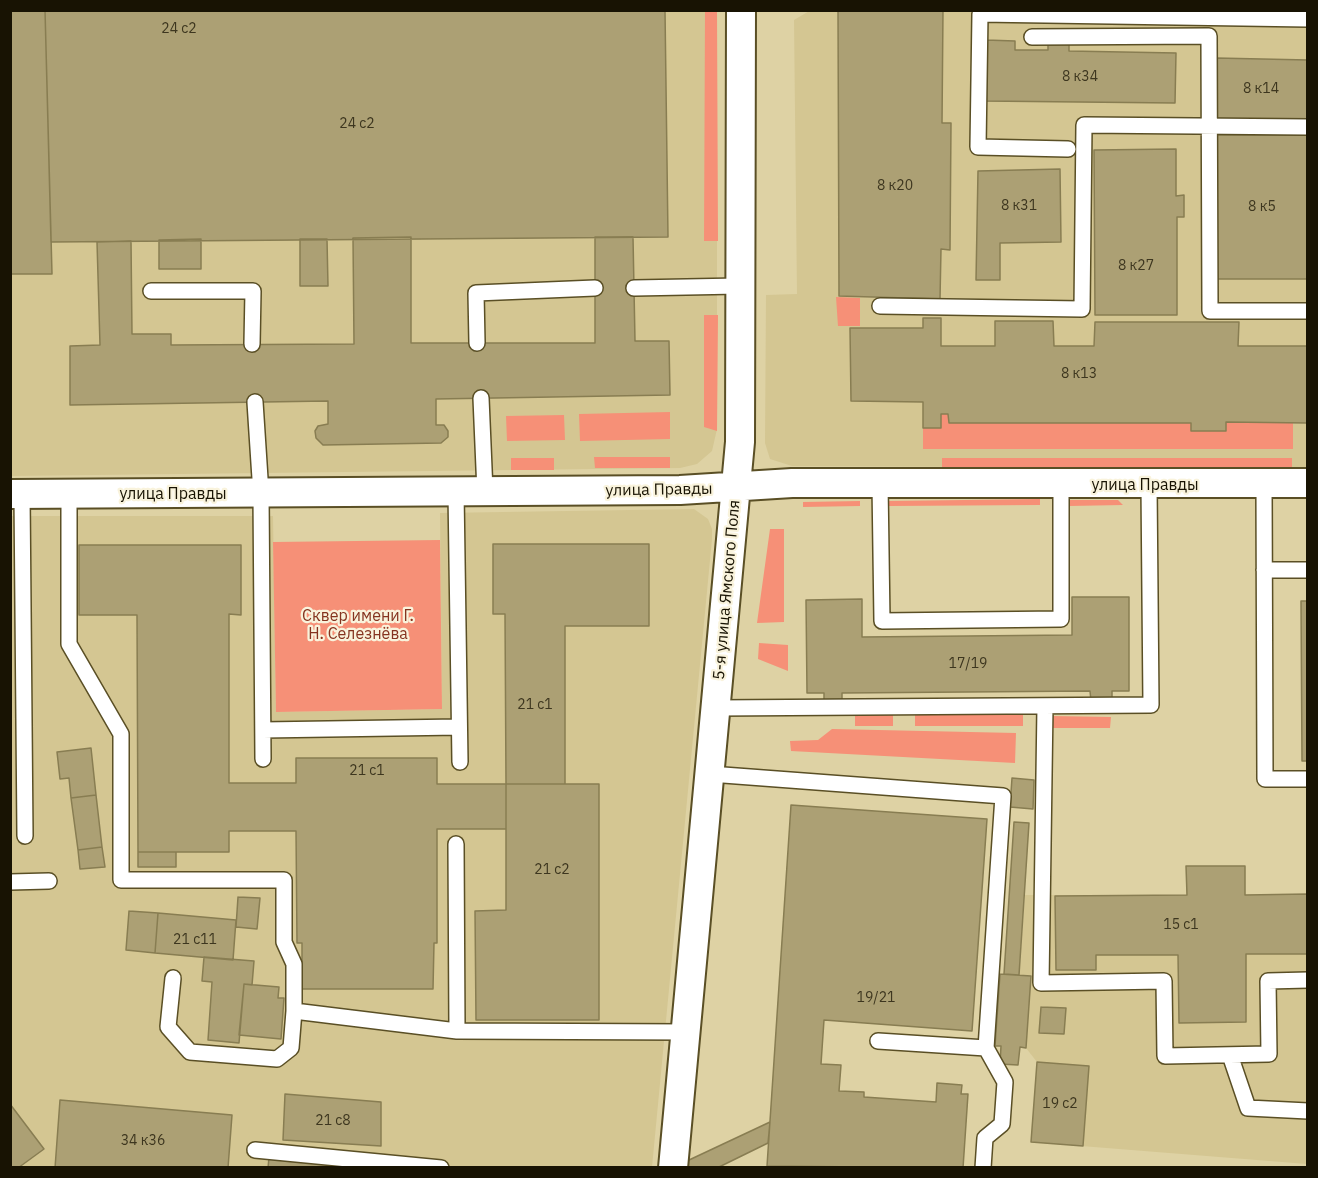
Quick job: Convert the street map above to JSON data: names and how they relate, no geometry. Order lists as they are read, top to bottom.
{
  "streets": {
    "street": ["улица Правды", "5-я улица Ямского Поля"]
  },
  "crossings": [
    ["улица Правды", "5-я улица Ямского Поля"]
  ],
  "parks": ["Сквер имени Г. Н. Селезнёва"],
  "house_numbers": [
    "24 с2",
    "8 к34",
    "8 к14",
    "24 с2",
    "8 к20",
    "8 к31",
    "8 к5",
    "8 к27",
    "8 к13",
    "17/19",
    "21 с1",
    "21 с1",
    "21 с2",
    "15 с1",
    "21 с11",
    "19/21",
    "19 с2",
    "21 с8",
    "34 к36"
  ]
}
